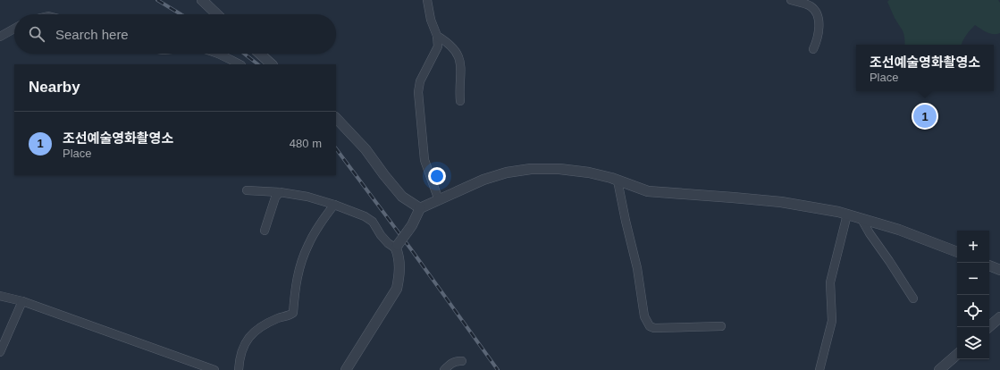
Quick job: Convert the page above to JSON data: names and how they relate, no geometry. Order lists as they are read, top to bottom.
{
  "page": {
    "search": "Search here",
    "popup": ["조선예술영화촬영소", "Place"],
    "heading": "Nearby",
    "pins": "1",
    "list": [
      {
        "mark": "1",
        "name": "조선예술영화촬영소",
        "note": "Place",
        "value": "480 m"
      }
    ],
    "map_buttons": ["+", "−"]
  }
}
